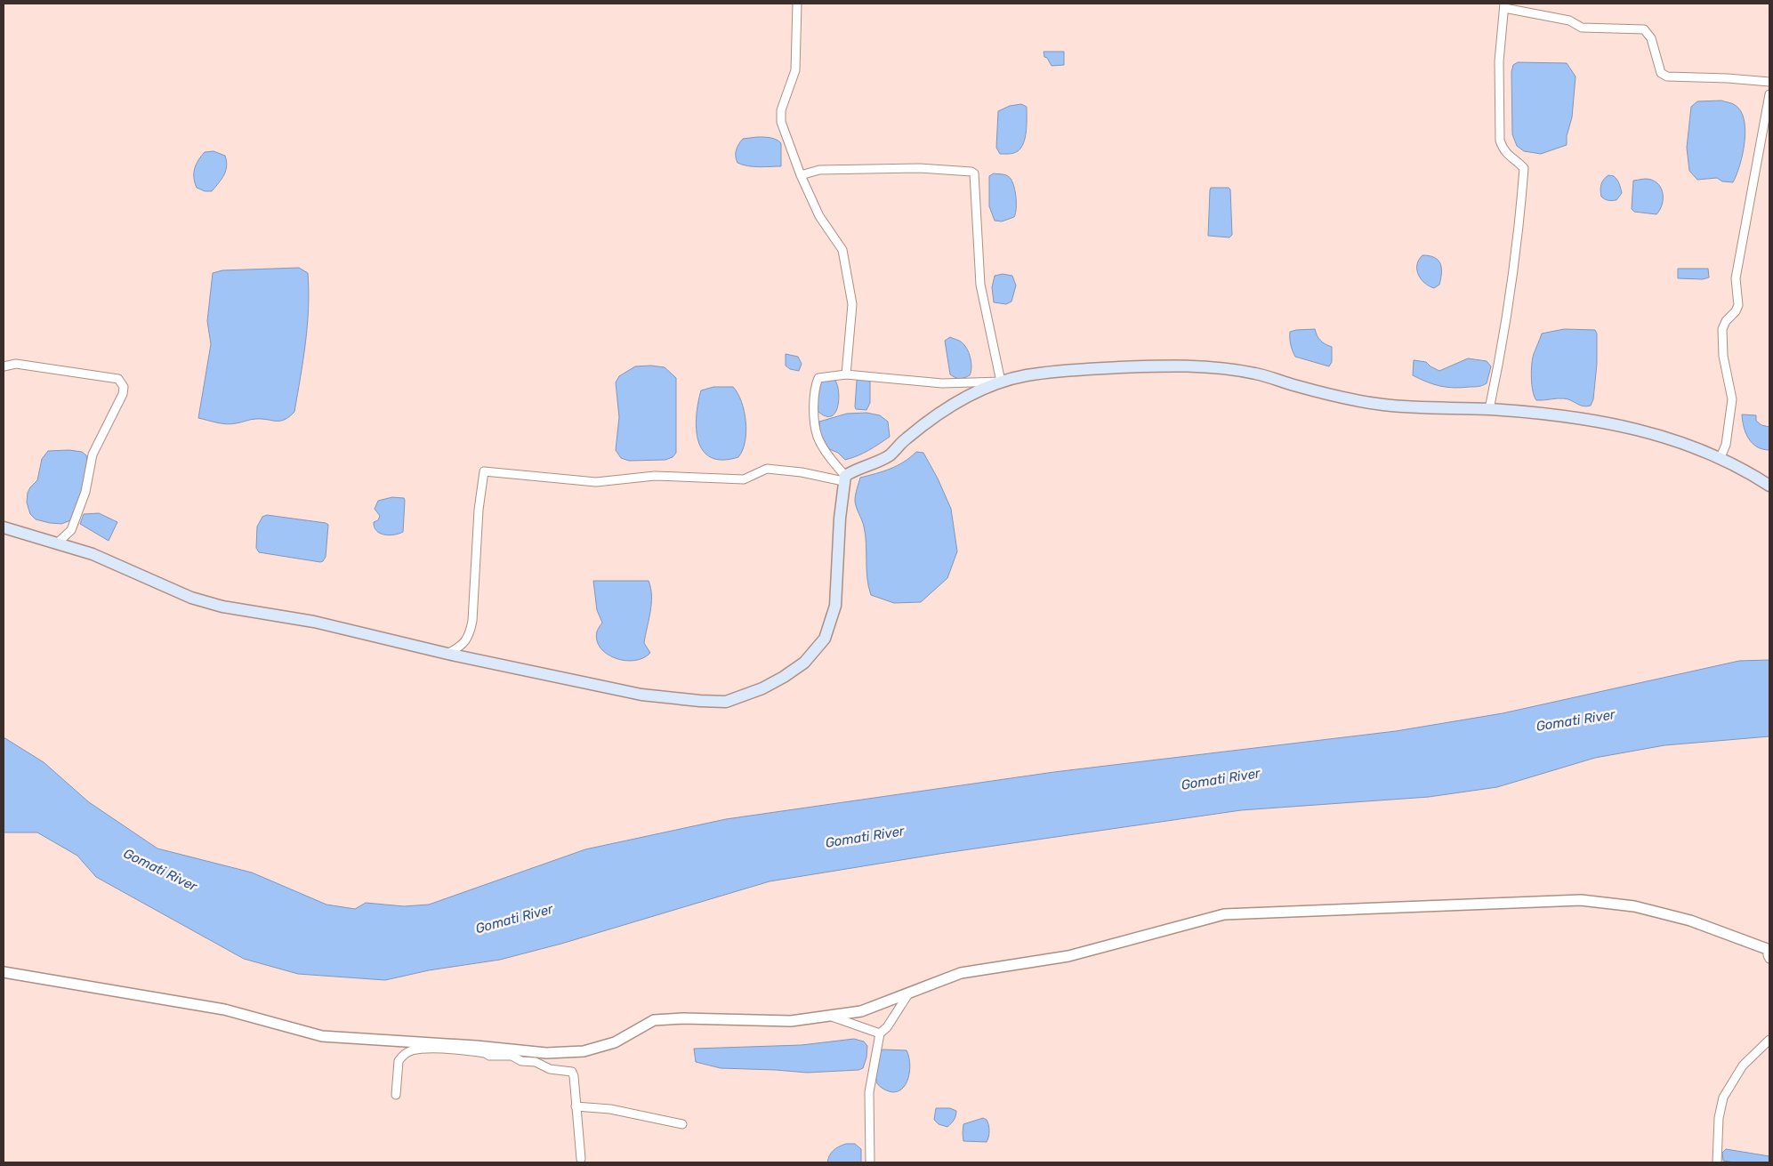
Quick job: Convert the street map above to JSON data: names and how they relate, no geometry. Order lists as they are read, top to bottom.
{
  "water": ["Gomati River"]
}
